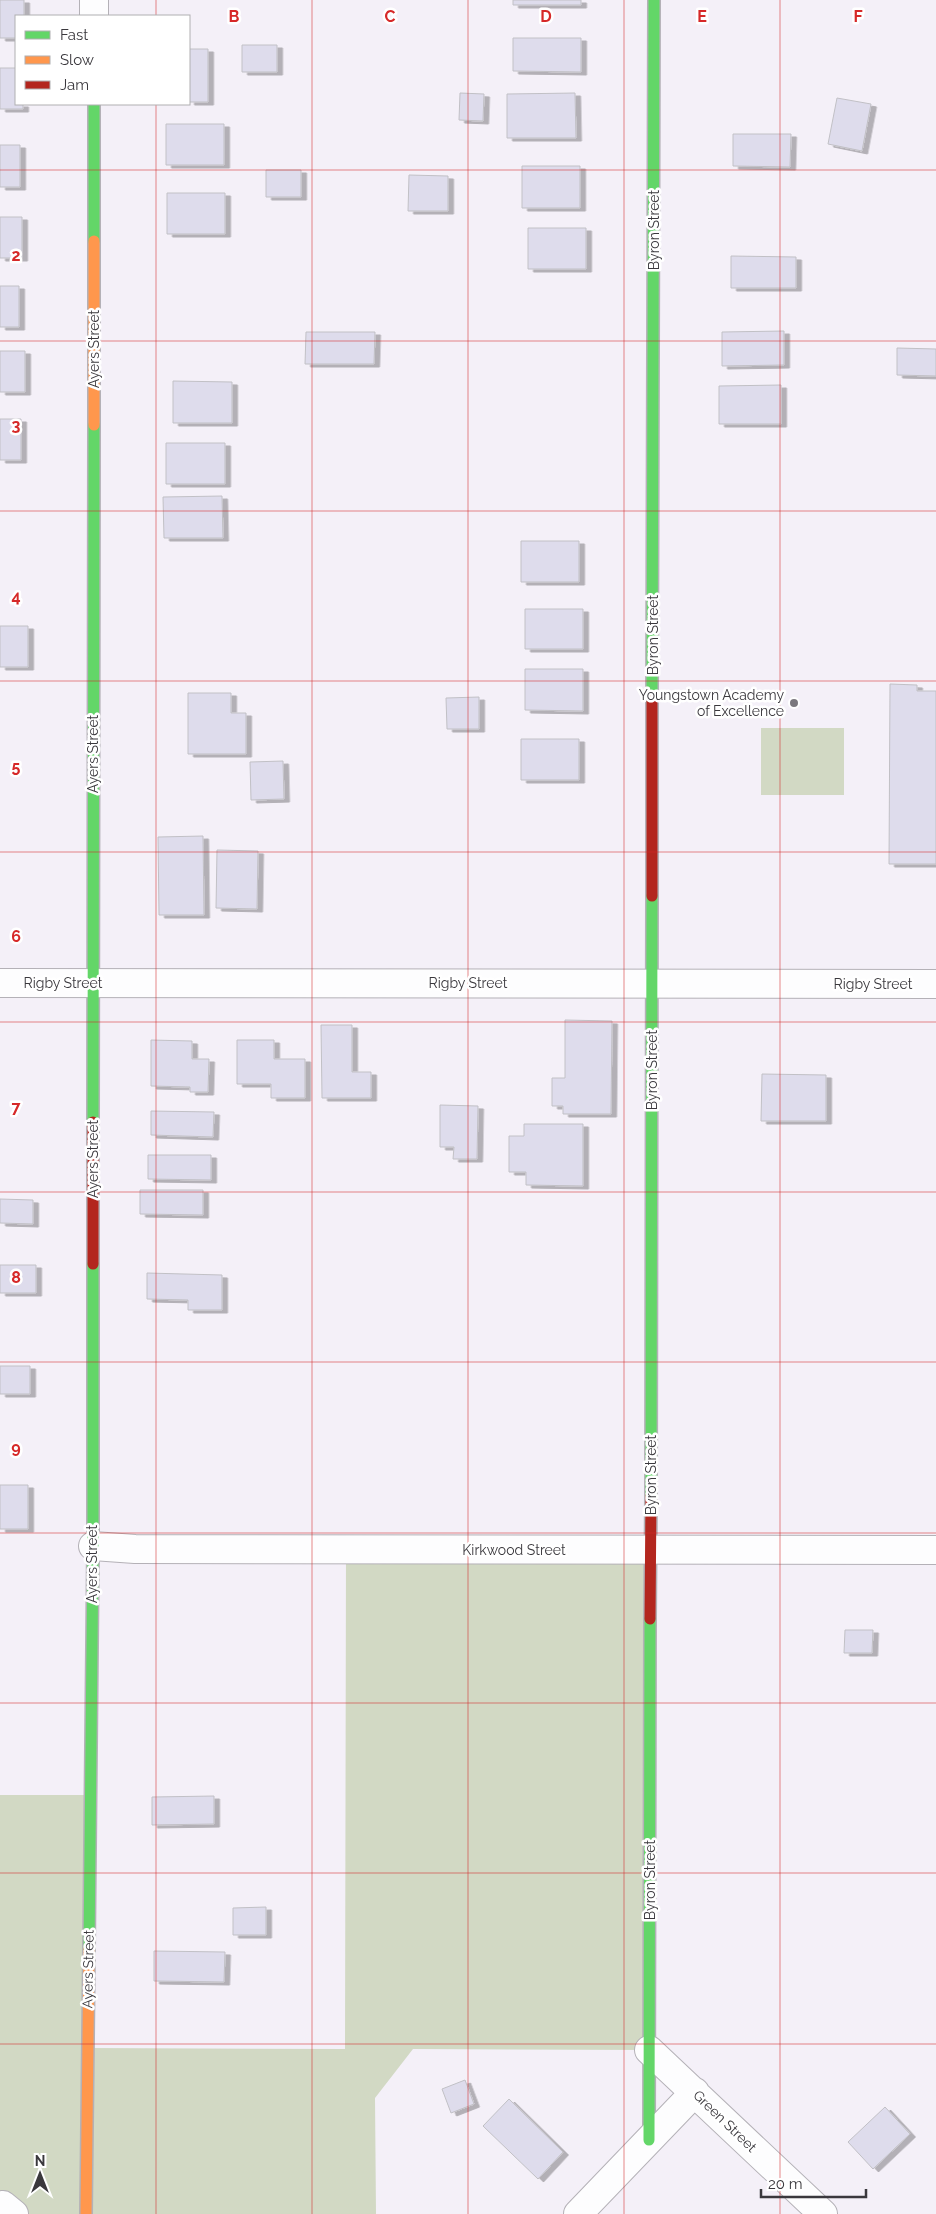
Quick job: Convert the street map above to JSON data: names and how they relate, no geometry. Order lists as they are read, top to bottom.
{
  "streets": {
    "street": [
      "Byron Street",
      "Ayers Street",
      "Rigby Street",
      "Kirkwood Street",
      "Green Street"
    ]
  },
  "crossings": [
    ["Byron Street", "Rigby Street"],
    ["Byron Street", "Kirkwood Street"],
    ["Byron Street", "Green Street"],
    ["Ayers Street", "Rigby Street"],
    ["Ayers Street", "Kirkwood Street"]
  ],
  "places": ["Youngstown Academy of Excellence"],
  "legend": ["Fast", "Slow", "Jam"],
  "scale_bar": "20 m",
  "north": "top",
  "grid": {
    "columns": [
      "B",
      "C",
      "D",
      "E",
      "F"
    ],
    "rows": [
      "2",
      "3",
      "4",
      "5",
      "6",
      "7",
      "8",
      "9"
    ]
  }
}
